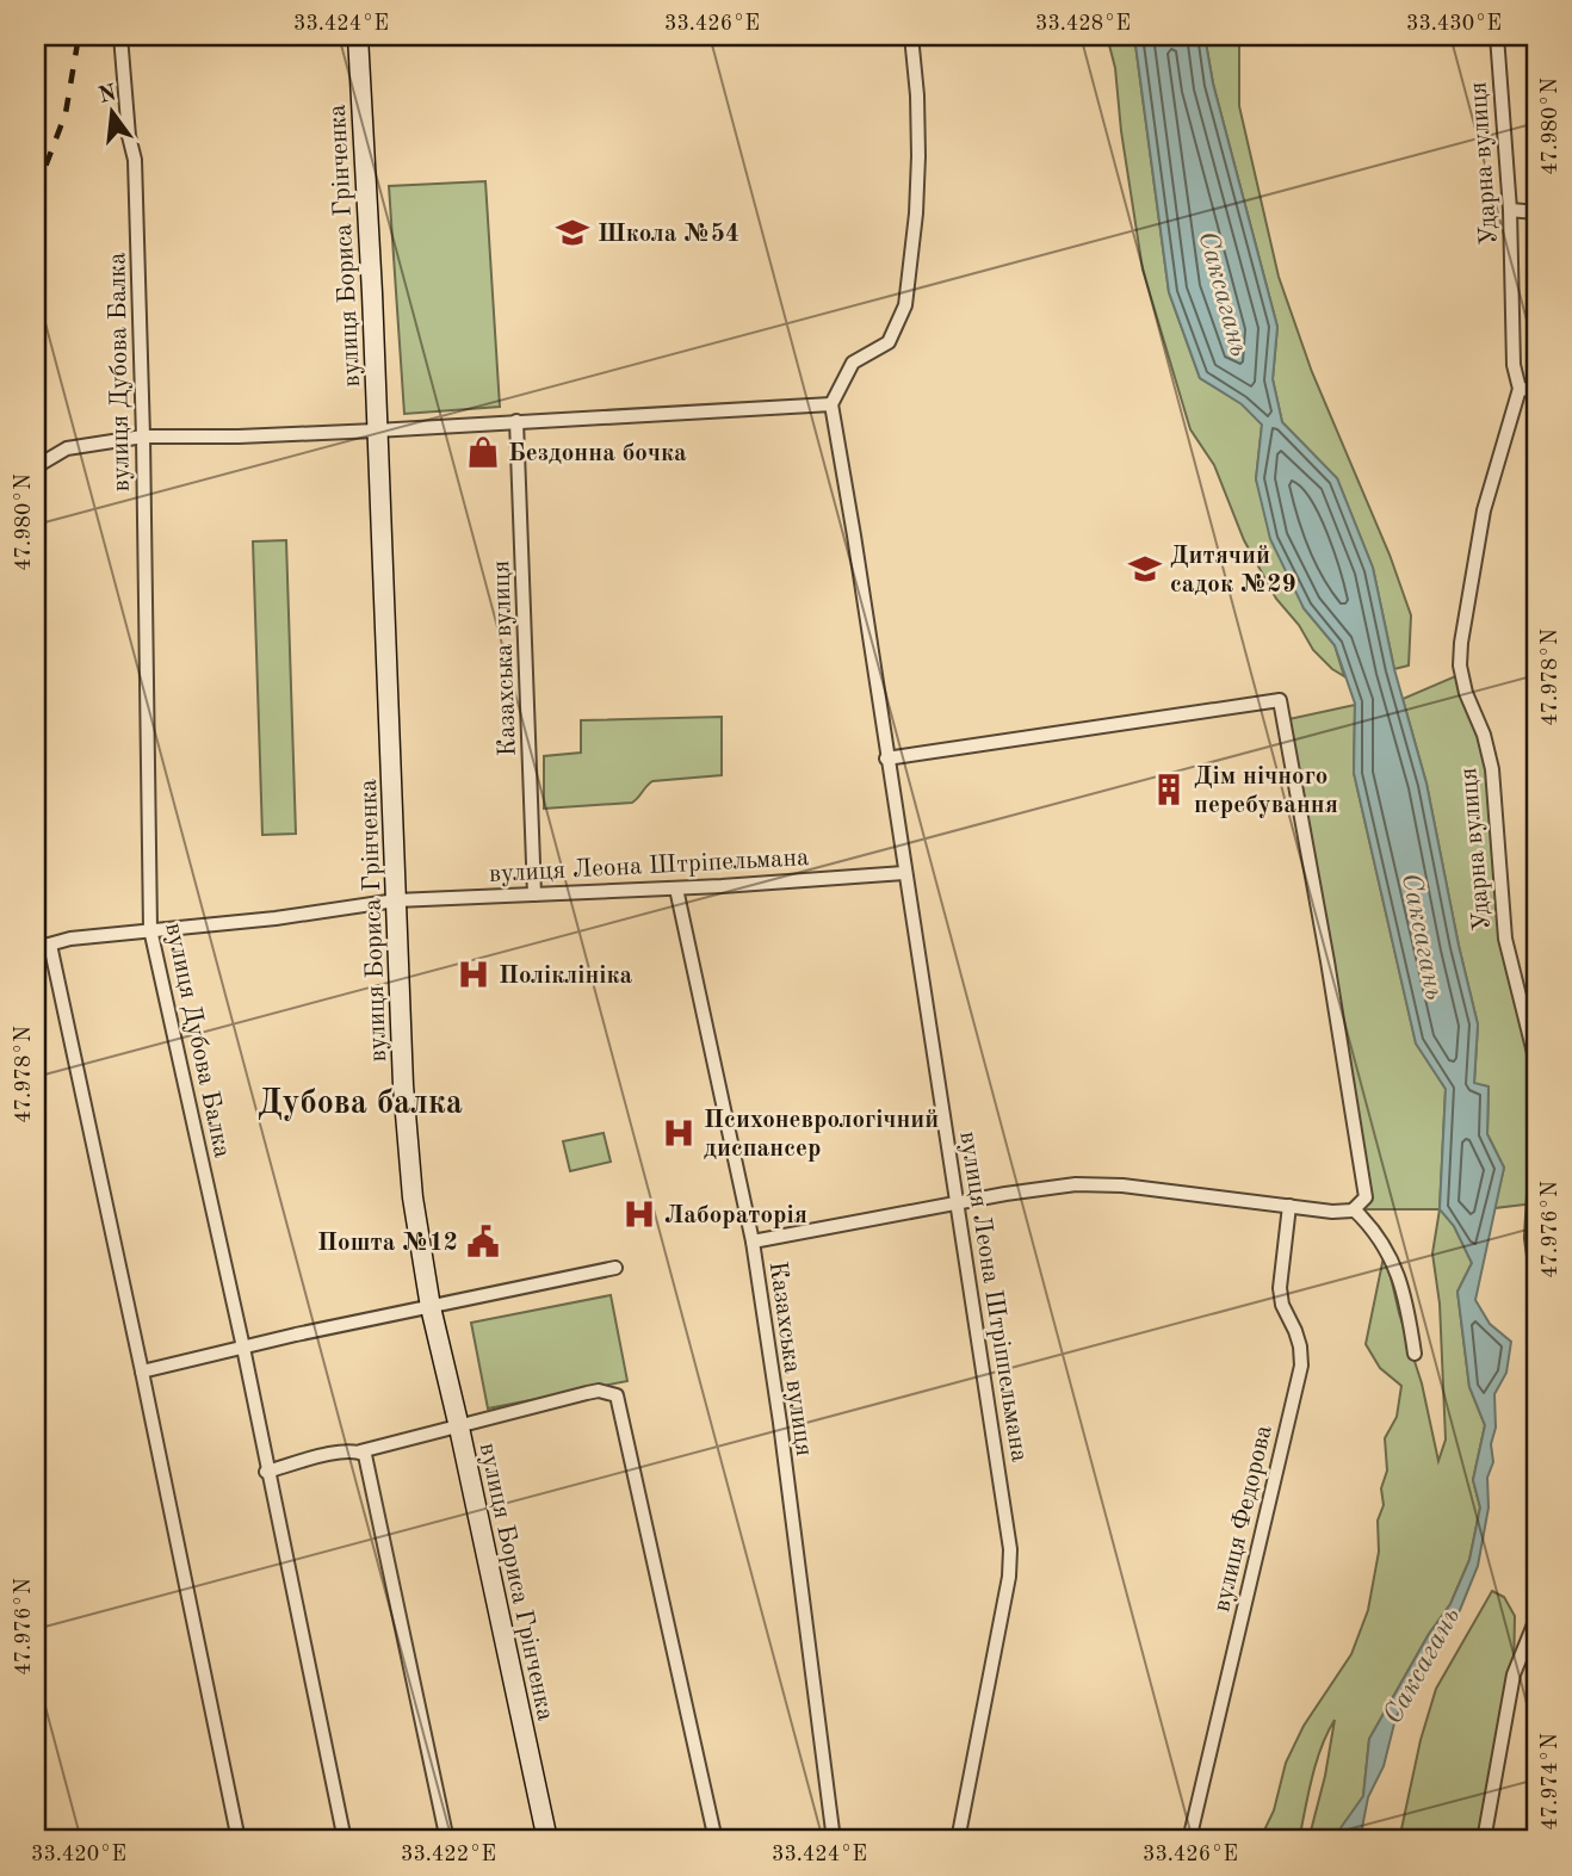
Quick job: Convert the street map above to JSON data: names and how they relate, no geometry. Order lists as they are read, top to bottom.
{
  "streets": {
    "street": [
      "Ударна вулиця",
      "вулиця Бориса Грінченка",
      "вулиця Дубова Балка",
      "Казахська вулиця",
      "вулиця Леона Штріпельмана",
      "вулиця Леона Штріппельмана",
      "вулиця Федорова"
    ]
  },
  "crossings": [
    ["вулиця Бориса Грінченка", "вулиця Леона Штріпельмана"],
    ["вулиця Дубова Балка", "вулиця Леона Штріпельмана"],
    ["Казахська вулиця", "вулиця Леона Штріпельмана"],
    ["вулиця Леона Штріпельмана", "вулиця Леона Штріппельмана"]
  ],
  "districts": ["Дубова балка"],
  "water": ["Саксагань"],
  "places": {
    "school or university": ["Школа №54", "Дитячий садок №29"],
    "shop": ["Бездонна бочка"],
    "building": ["Дім нічного перебування"],
    "hospital": ["Поліклініка", "Психоневрологічний диспансер", "Лабораторія"],
    "public building": ["Пошта №12"]
  },
  "north": "top",
  "coordinates": [
    "33.424°E",
    "33.426°E",
    "33.428°E",
    "33.430°E",
    "47.980°N",
    "47.978°N",
    "47.976°N",
    "47.974°N",
    "33.420°E",
    "33.422°E"
  ]
}
